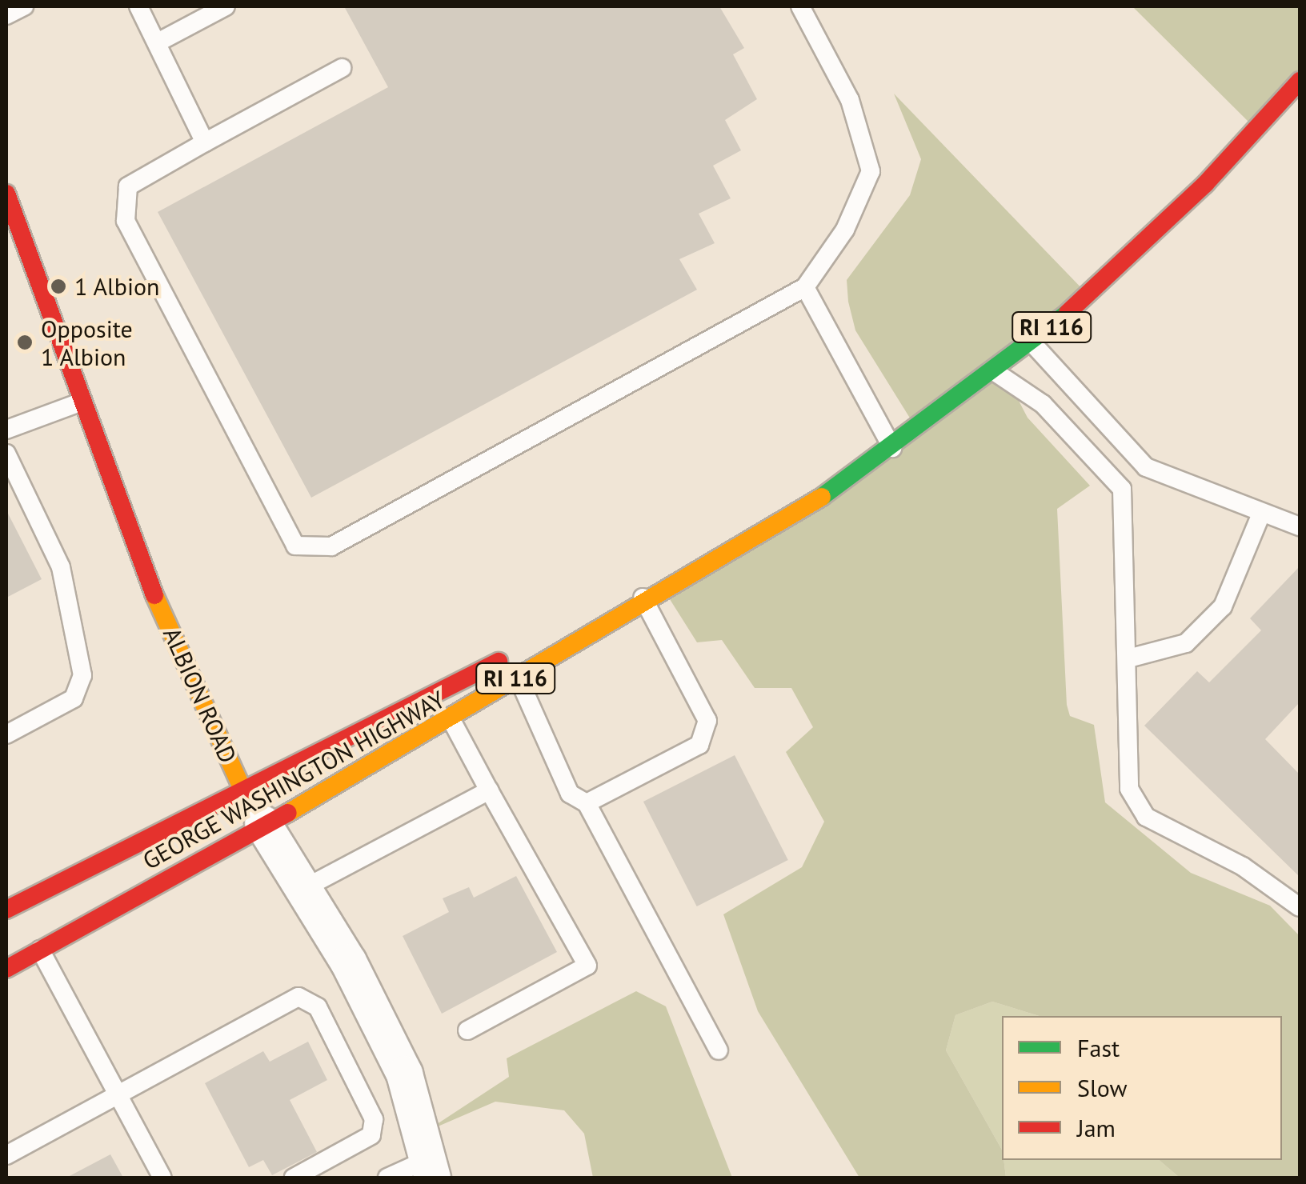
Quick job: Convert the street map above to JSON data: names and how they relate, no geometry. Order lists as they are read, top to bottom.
{
  "streets": {
    "main road": ["RI 116", "ALBION ROAD", "GEORGE WASHINGTON HIGHWAY"]
  },
  "crossings": [
    ["ALBION ROAD", "GEORGE WASHINGTON HIGHWAY"]
  ],
  "places": ["1 Albion", "Opposite 1 Albion"],
  "legend": ["Fast", "Slow", "Jam"]
}
